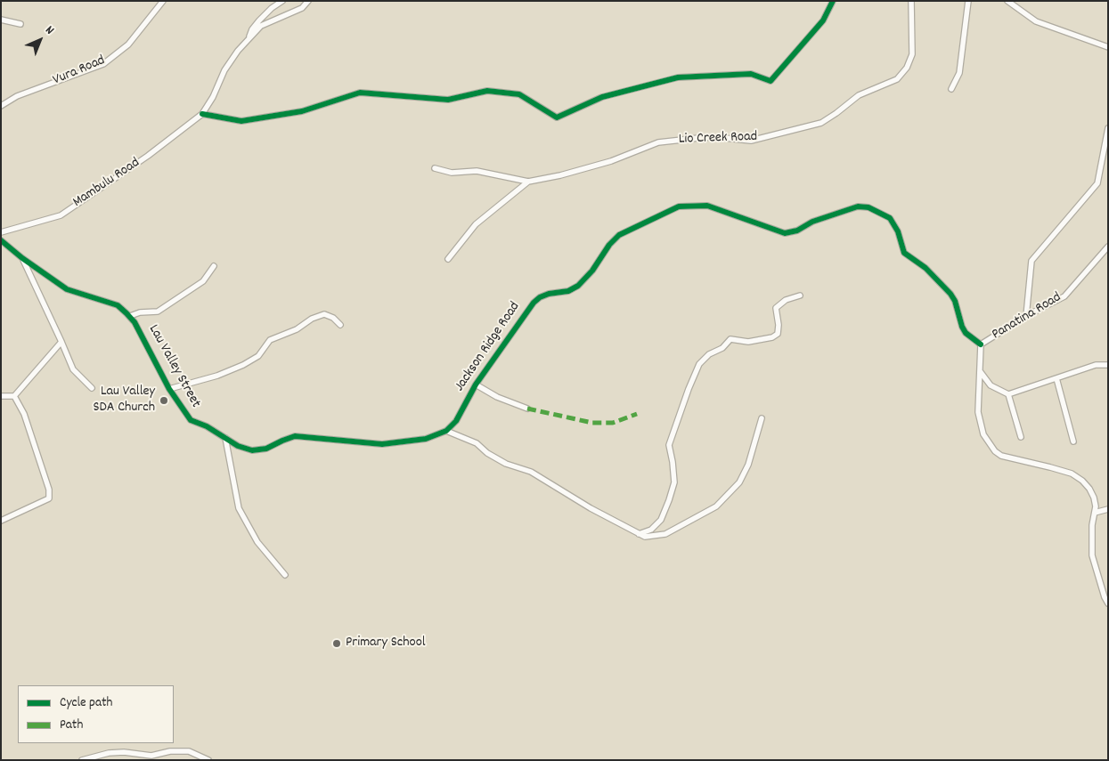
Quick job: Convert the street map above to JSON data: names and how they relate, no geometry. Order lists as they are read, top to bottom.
{
  "streets": {
    "street": [
      "Vura Road",
      "Lio Creek Road",
      "Mambulu Road",
      "Panatina Road",
      "Jackson Ridge Road",
      "Lau Valley Street"
    ]
  },
  "crossings": [
    ["Panatina Road", "Jackson Ridge Road"],
    ["Jackson Ridge Road", "Lau Valley Street"]
  ],
  "places": ["Lau Valley SDA Church", "Primary School"],
  "legend": ["Cycle path", "Path"],
  "north": "top right"
}
